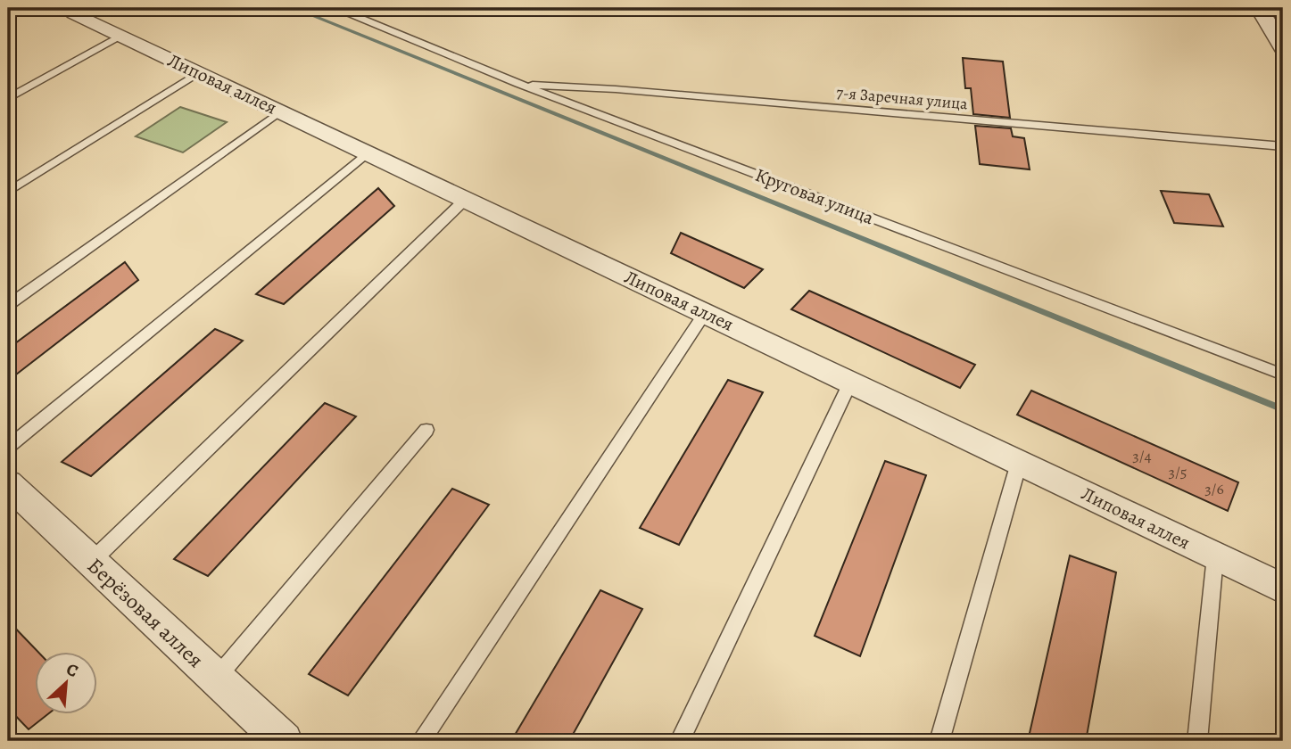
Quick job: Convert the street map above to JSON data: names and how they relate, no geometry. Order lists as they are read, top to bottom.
{
  "streets": {
    "street": ["Липовая аллея", "Берёзовая аллея"],
    "lane": ["7-я Заречная улица", "Круговая улица"]
  },
  "crossings": [
    ["7-я Заречная улица", "Круговая улица"]
  ],
  "house_numbers": ["3/4", "3/5", "3/6"],
  "north": "top right"
}
